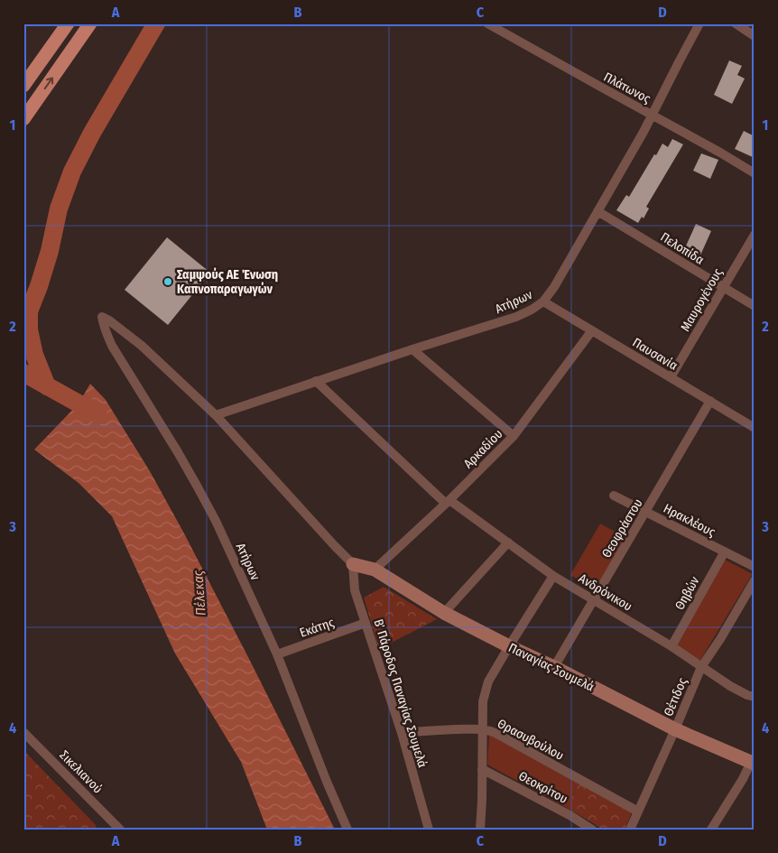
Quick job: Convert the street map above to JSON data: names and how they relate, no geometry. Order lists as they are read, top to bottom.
{
  "streets": {
    "street": [
      "Πλάτωνος",
      "Πελοπίδα",
      "Μαυρογένους",
      "Ατήρων",
      "Παυσανία",
      "Αρκαδίου",
      "Ηρακλέους",
      "Θεοφράστου",
      "Ανδρόνικου",
      "Θηβών",
      "Εκάτης",
      "Παναγίας Σουμελά",
      "Β΄ Πάροδος Παναγίας Σουμελά",
      "Θέτιδος",
      "Θρασυβούλου",
      "Σικελιανού",
      "Θεοκρίτου"
    ]
  },
  "crossings": [
    ["Πλάτωνος", "Ατήρων"],
    ["Πελοπίδα", "Μαυρογένους"],
    ["Πελοπίδα", "Ατήρων"],
    ["Μαυρογένους", "Παυσανία"],
    ["Ατήρων", "Παυσανία"],
    ["Ατήρων", "Ανδρόνικου"],
    ["Ατήρων", "Εκάτης"],
    ["Παυσανία", "Αρκαδίου"],
    ["Παυσανία", "Θεοφράστου"],
    ["Αρκαδίου", "Ανδρόνικου"],
    ["Αρκαδίου", "Παναγίας Σουμελά"],
    ["Ηρακλέους", "Θεοφράστου"],
    ["Ηρακλέους", "Θηβών"],
    ["Θεοφράστου", "Ανδρόνικου"],
    ["Θεοφράστου", "Παναγίας Σουμελά"],
    ["Ανδρόνικου", "Θηβών"],
    ["Ανδρόνικου", "Θέτιδος"],
    ["Εκάτης", "Β΄ Πάροδος Παναγίας Σουμελά"],
    ["Παναγίας Σουμελά", "Β΄ Πάροδος Παναγίας Σουμελά"],
    ["Παναγίας Σουμελά", "Θέτιδος"],
    ["Β΄ Πάροδος Παναγίας Σουμελά", "Θρασυβούλου"],
    ["Θέτιδος", "Θρασυβούλου"]
  ],
  "water": ["Πέλεκας"],
  "places": ["Σαμψούς ΑΕ Ένωση Καπνοπαραγωγών"],
  "grid": {
    "columns": [
      "A",
      "B",
      "C",
      "D"
    ],
    "rows": [
      "1",
      "2",
      "3",
      "4"
    ]
  }
}
